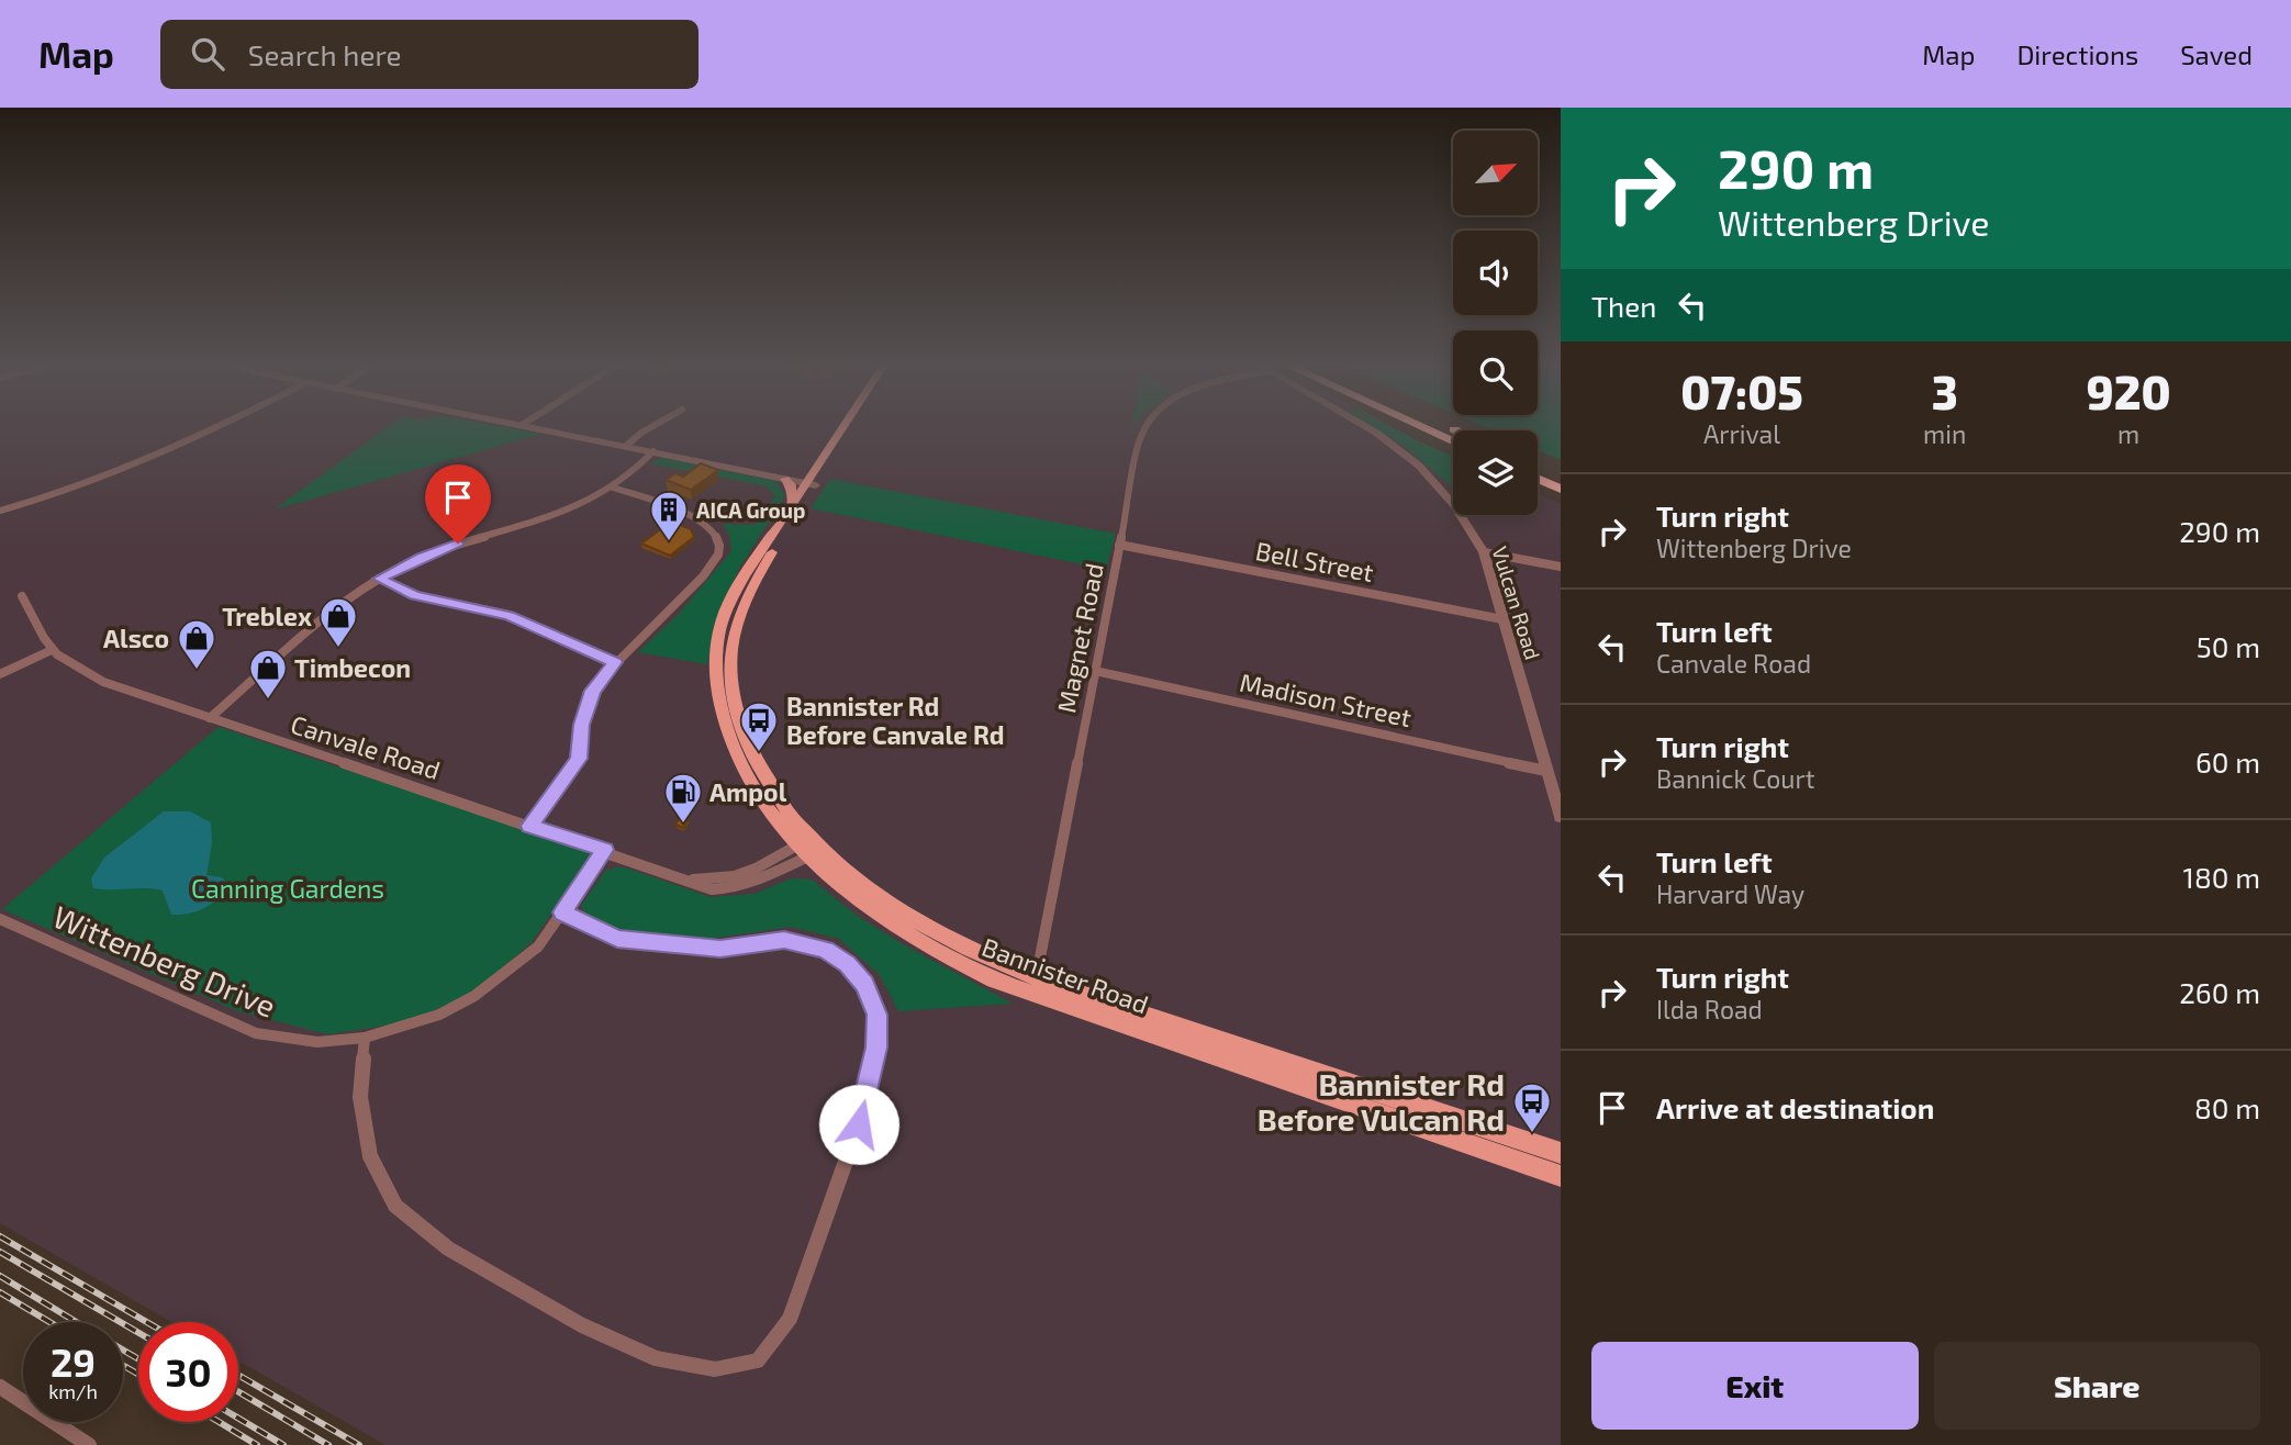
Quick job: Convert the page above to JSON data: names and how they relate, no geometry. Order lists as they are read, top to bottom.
{
  "streets": {
    "main road": ["Bannister Road"],
    "street": [
      "Bell Street",
      "Vulcan Road",
      "Magnet Road",
      "Madison Street",
      "Canvale Road",
      "Wittenberg Drive"
    ]
  },
  "crossings": [
    ["Bell Street", "Vulcan Road"],
    ["Bell Street", "Magnet Road"],
    ["Vulcan Road", "Madison Street"],
    ["Magnet Road", "Madison Street"],
    ["Magnet Road", "Bannister Road"],
    ["Canvale Road", "Wittenberg Drive"],
    ["Canvale Road", "Bannister Road"]
  ],
  "parks": ["Canning Gardens"],
  "places": {
    "building": ["AICA Group"],
    "shop": ["Treblex", "Alsco", "Timbecon"],
    "bus stop": ["Bannister Rd Before Canvale Rd", "Bannister Rd Before Vulcan Rd"],
    "fuel station": ["Ampol"]
  },
  "north": "top right",
  "page": {
    "header": "Map",
    "search": "Search here",
    "nav": ["Map", "Directions", "Saved"],
    "turn": ["290 m", "Wittenberg Drive"],
    "then": "Then",
    "eta": [
      "07:05",
      "Arrival",
      "3",
      "min",
      "920",
      "m"
    ],
    "list": [
      {
        "name": "Turn right",
        "note": "Wittenberg Drive",
        "value": "290 m"
      },
      {
        "name": "Turn left",
        "note": "Canvale Road",
        "value": "50 m"
      },
      {
        "name": "Turn right",
        "note": "Bannick Court",
        "value": "60 m"
      },
      {
        "name": "Turn left",
        "note": "Harvard Way",
        "value": "180 m"
      },
      {
        "name": "Turn right",
        "note": "Ilda Road",
        "value": "260 m"
      },
      {
        "name": "Arrive at destination",
        "value": "80 m"
      }
    ],
    "speed": "29 km/h",
    "limit": "30",
    "buttons": ["Exit", "Share"]
  }
}
